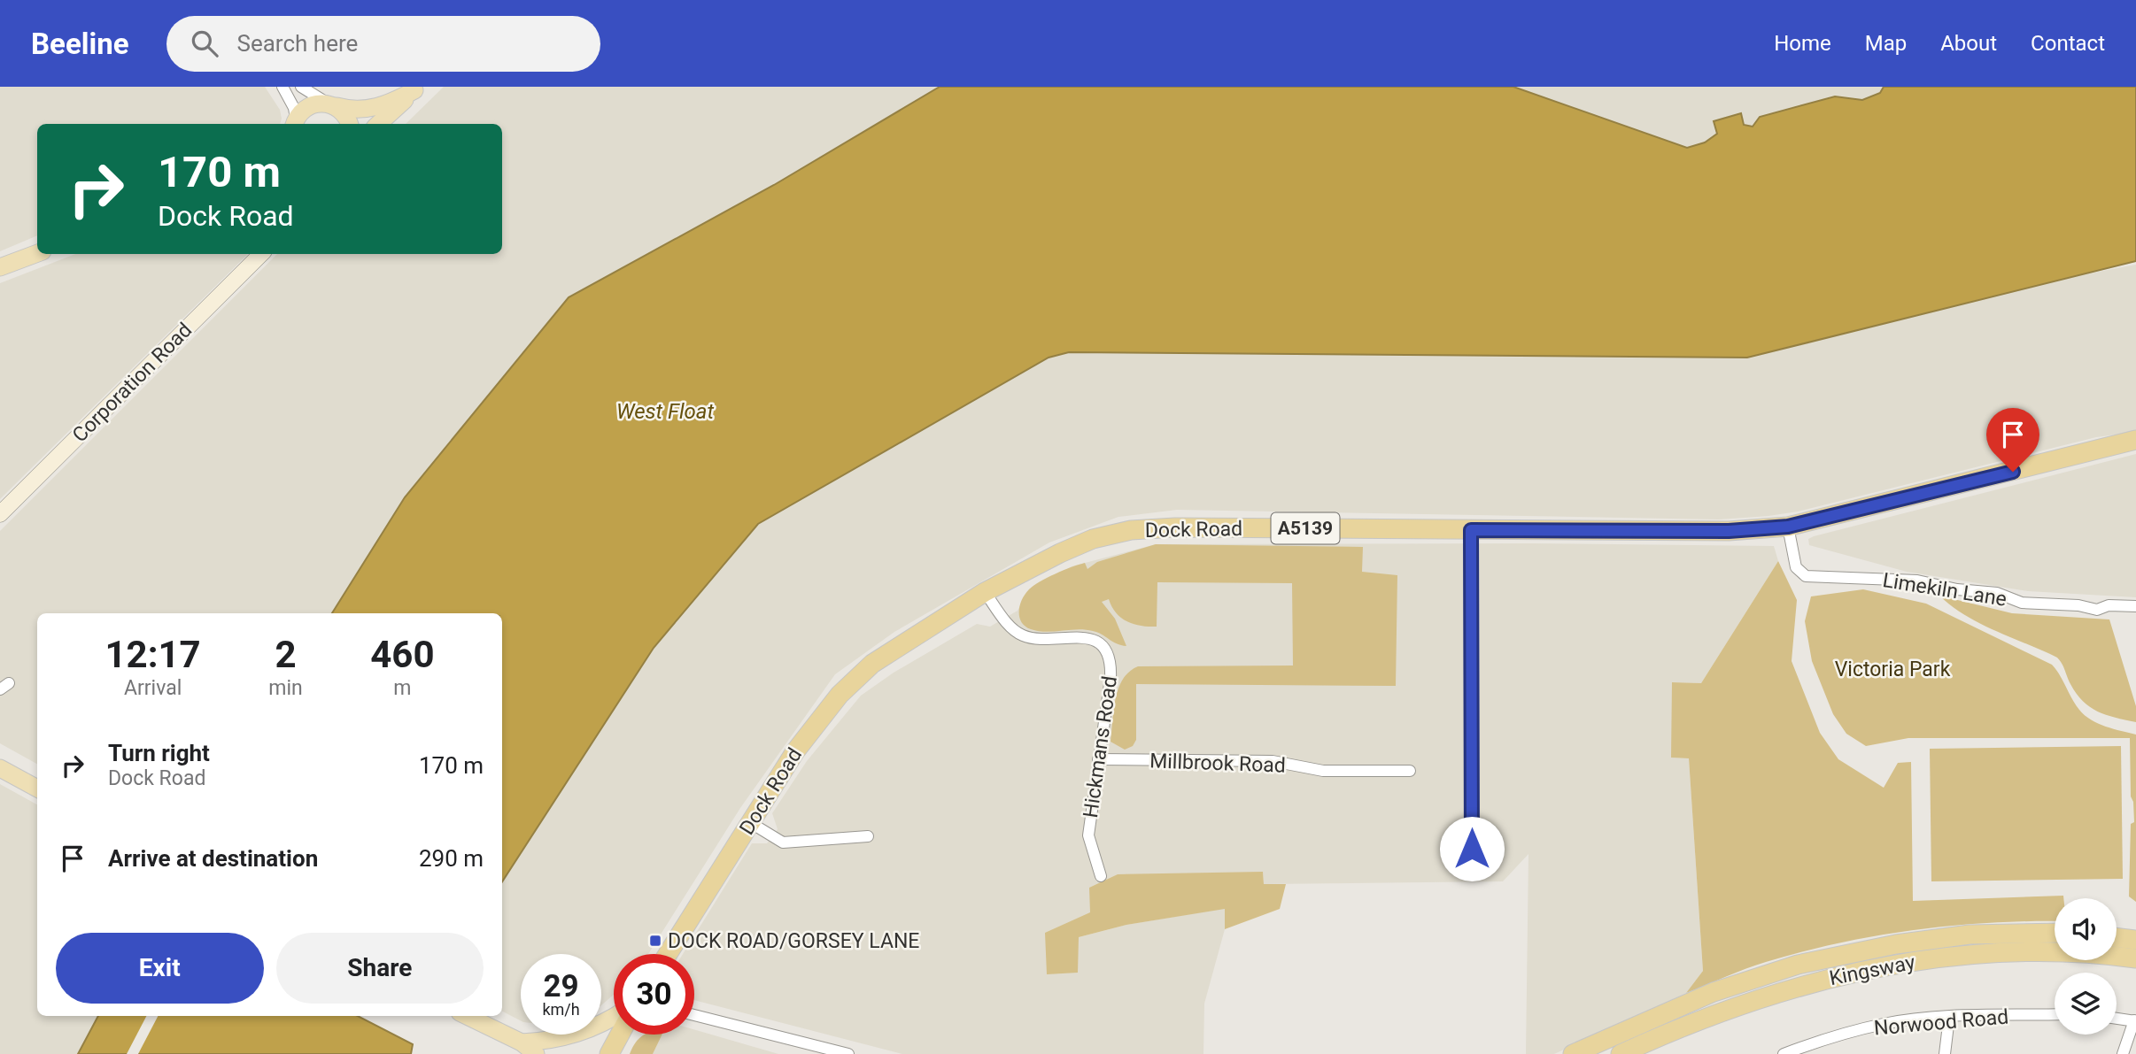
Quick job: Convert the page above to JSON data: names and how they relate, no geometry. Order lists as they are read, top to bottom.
{
  "streets": {
    "highway": ["A5139", "Dock Road", "Kingsway"],
    "main road": ["Corporation Road"],
    "street": [
      "Limekiln Lane",
      "Hickmans Road",
      "Millbrook Road",
      "Norwood Road"
    ]
  },
  "crossings": [
    ["Dock Road", "Limekiln Lane"],
    ["Dock Road", "Hickmans Road"],
    ["Hickmans Road", "Millbrook Road"]
  ],
  "water": ["West Float"],
  "parks": ["Victoria Park"],
  "places": {
    "transit": ["DOCK ROAD/GORSEY LANE"]
  },
  "page": {
    "header": "Beeline",
    "search": "Search here",
    "nav": [
      "Home",
      "Map",
      "About",
      "Contact"
    ],
    "turn": ["170 m", "Dock Road"],
    "eta": [
      "12:17",
      "Arrival",
      "2",
      "min",
      "460",
      "m"
    ],
    "list": [
      {
        "name": "Turn right",
        "note": "Dock Road",
        "value": "170 m"
      },
      {
        "name": "Arrive at destination",
        "value": "290 m"
      }
    ],
    "buttons": ["Exit", "Share"],
    "speed": "29 km/h",
    "limit": "30"
  }
}
